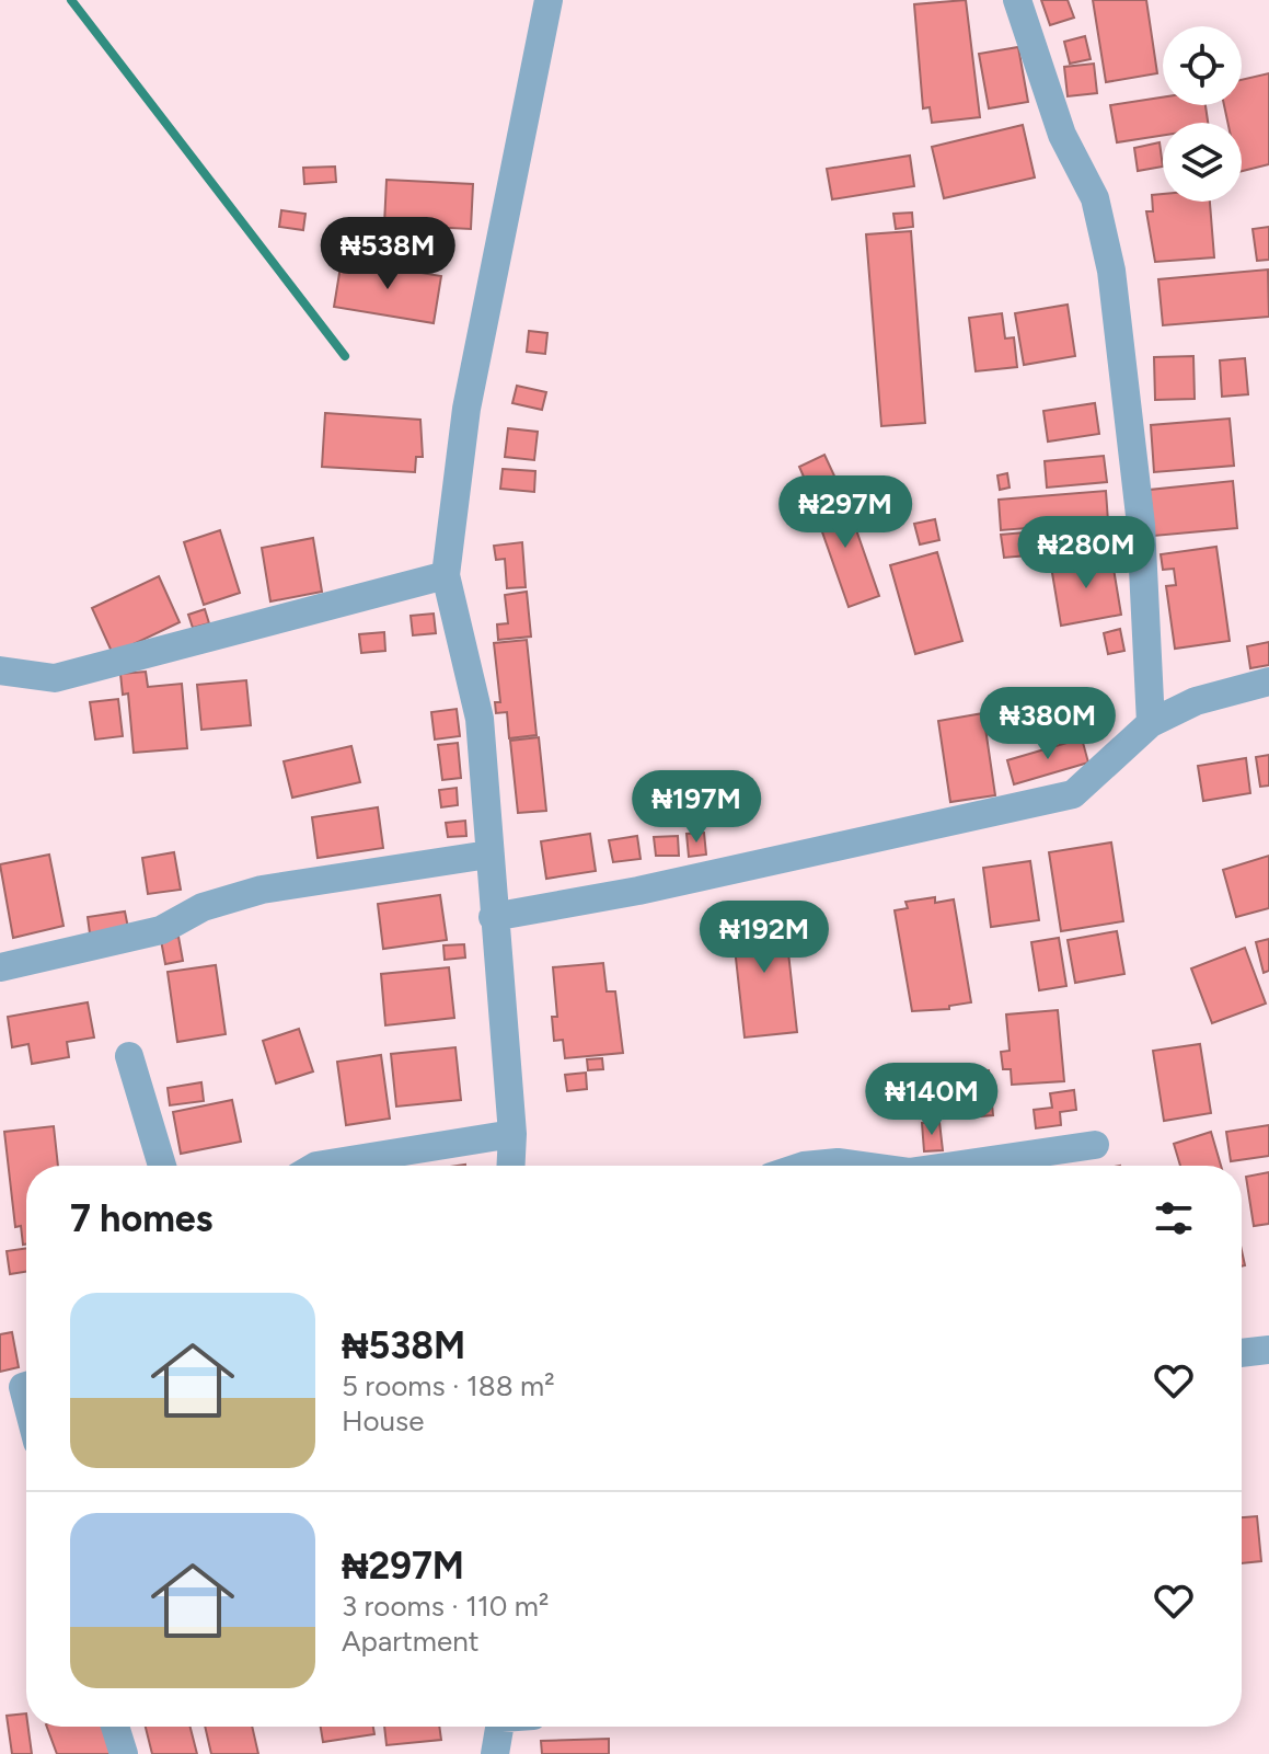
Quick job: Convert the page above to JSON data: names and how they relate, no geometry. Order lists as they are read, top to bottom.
{
  "page": {
    "price": [
      "₦538M",
      "₦297M",
      "₦280M",
      "₦380M",
      "₦197M",
      "₦192M",
      "₦140M"
    ],
    "heading": "7 homes",
    "list": [
      {
        "name": "₦538M",
        "note": "5 rooms · 188 m² · House"
      },
      {
        "name": "₦297M",
        "note": "3 rooms · 110 m² · Apartment"
      }
    ]
  }
}
